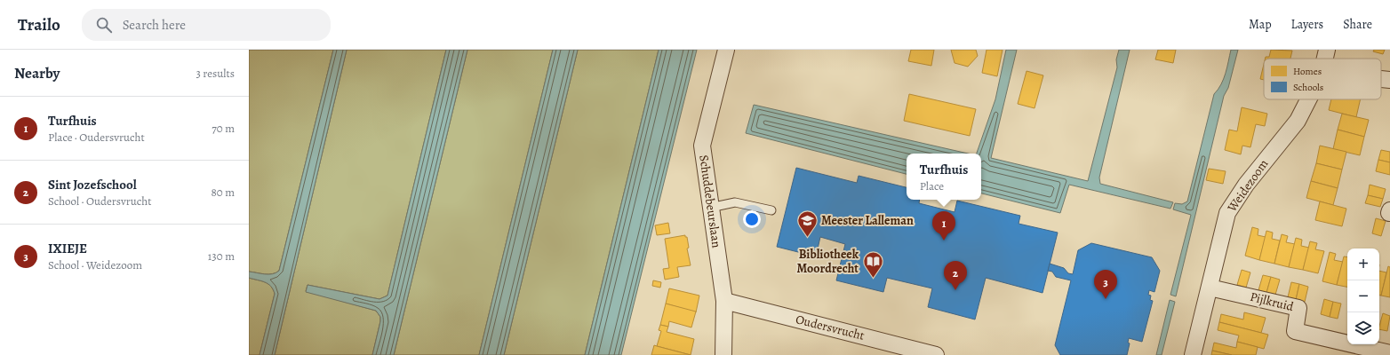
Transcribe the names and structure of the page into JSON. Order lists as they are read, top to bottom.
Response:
{
  "streets": {
    "street": [
      "Weidezoom",
      "Schuddebeurslaan",
      "Pijlkruid",
      "Oudersvrucht"
    ]
  },
  "crossings": [
    ["Weidezoom", "Pijlkruid"],
    ["Schuddebeurslaan", "Oudersvrucht"]
  ],
  "places": {
    "school or university": ["Meester Lalleman"],
    "library": ["Bibliotheek Moordrecht"]
  },
  "legend": ["Homes", "Schools"],
  "page": {
    "header": "Trailo",
    "search": "Search here",
    "nav": ["Map", "Layers", "Share"],
    "heading": ["Nearby", "3 results"],
    "list": [
      {
        "mark": "1",
        "name": "Turfhuis",
        "note": "Place · Oudersvrucht",
        "value": "70 m"
      },
      {
        "mark": "2",
        "name": "Sint Jozefschool",
        "note": "School · Oudersvrucht",
        "value": "80 m"
      },
      {
        "mark": "3",
        "name": "IXIEJE",
        "note": "School · Weidezoom",
        "value": "130 m"
      }
    ],
    "popup": ["Turfhuis", "Place"],
    "pins": ["1", "2", "3"],
    "map_buttons": ["+", "−"]
  }
}
